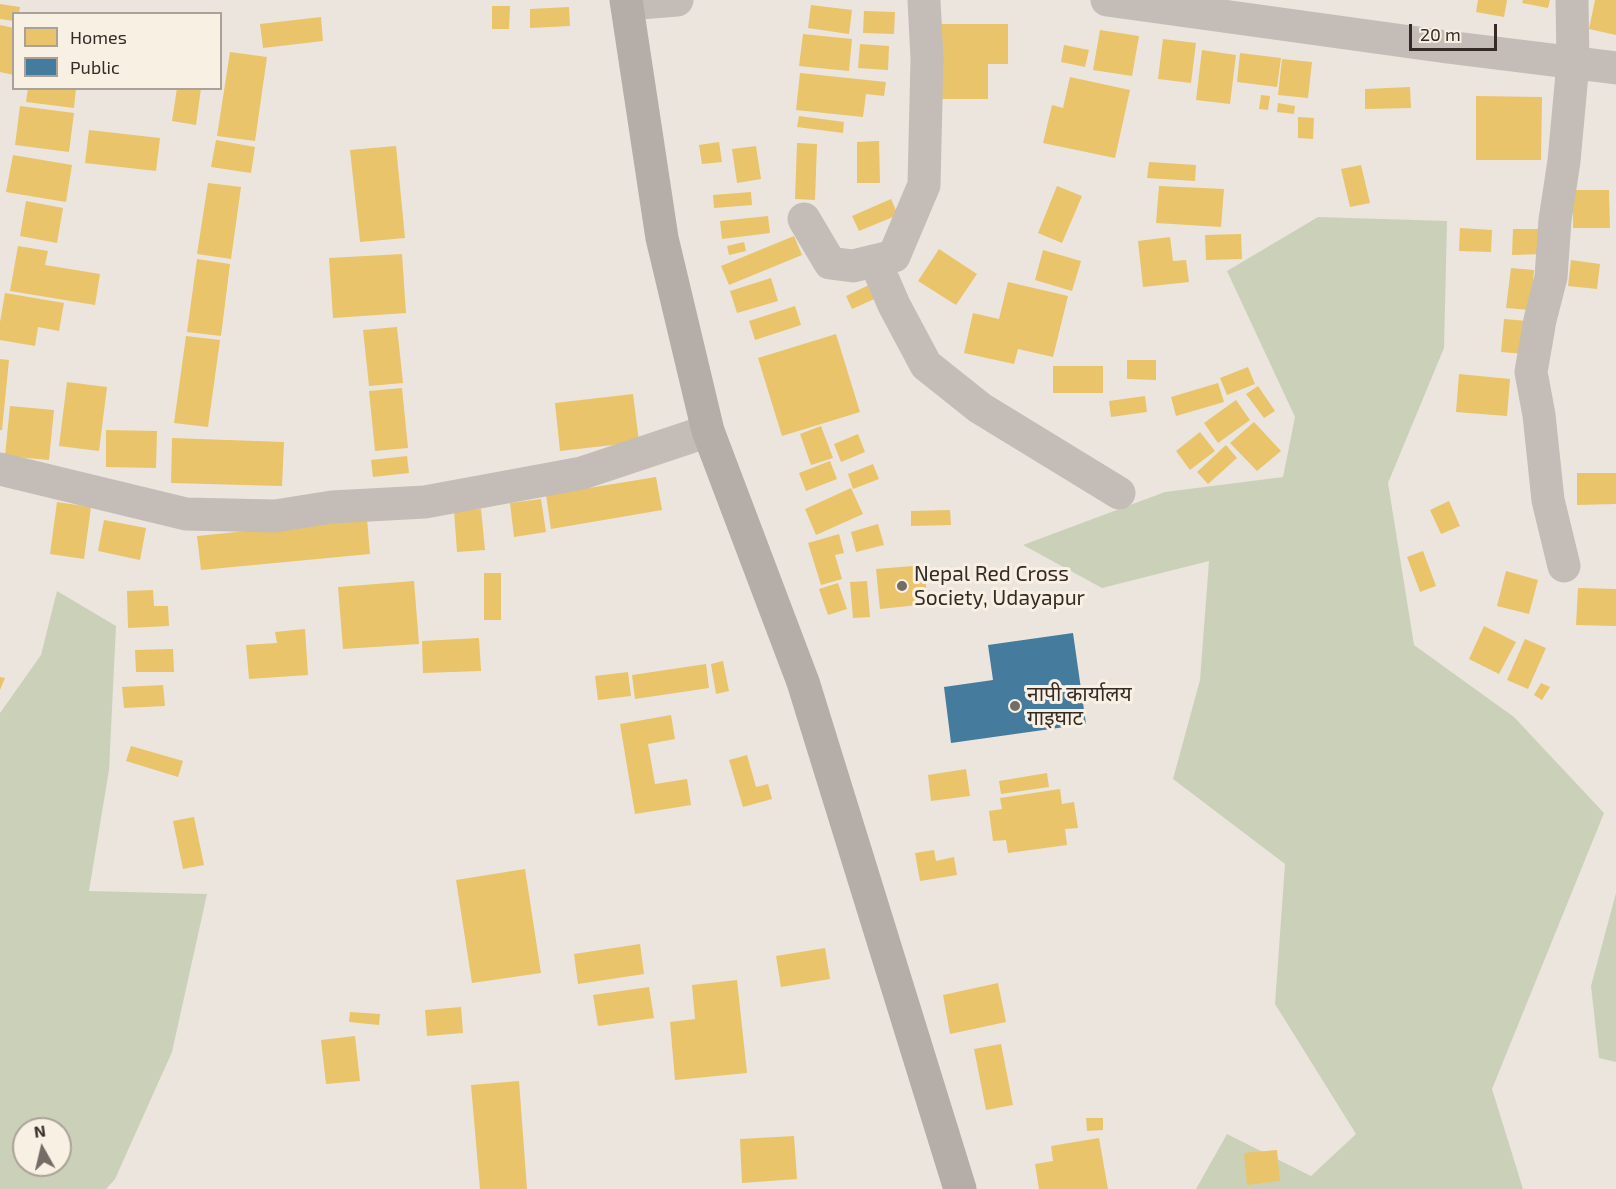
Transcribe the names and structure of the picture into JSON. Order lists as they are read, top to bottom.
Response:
{
  "places": ["Nepal Red Cross Society, Udayapur", "नापी कार्यालय गाइघाट"],
  "legend": ["Homes", "Public"],
  "scale_bar": "20 m",
  "north": "top"
}
